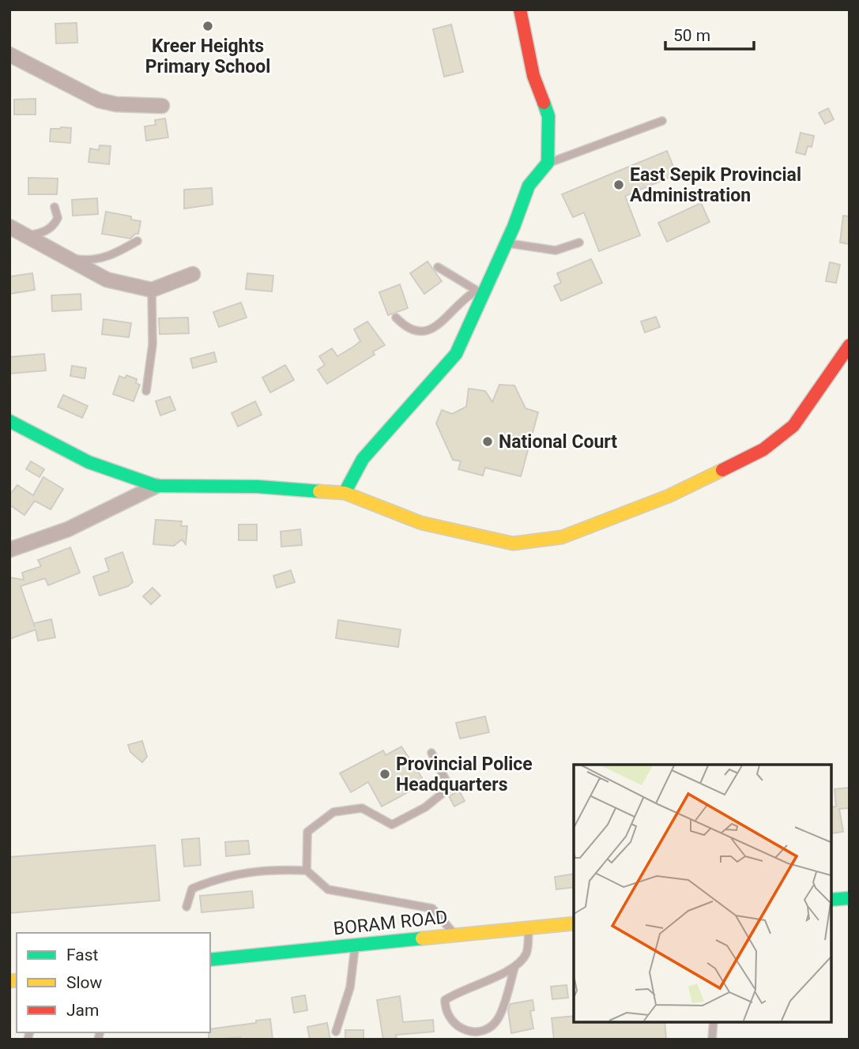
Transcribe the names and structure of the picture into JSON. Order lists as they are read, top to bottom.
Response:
{
  "streets": {
    "street": ["BORAM ROAD"]
  },
  "places": [
    "Kreer Heights Primary School",
    "East Sepik Provincial Administration",
    "National Court",
    "Provincial Police Headquarters"
  ],
  "legend": ["Fast", "Slow", "Jam"],
  "scale_bar": "50 m"
}
